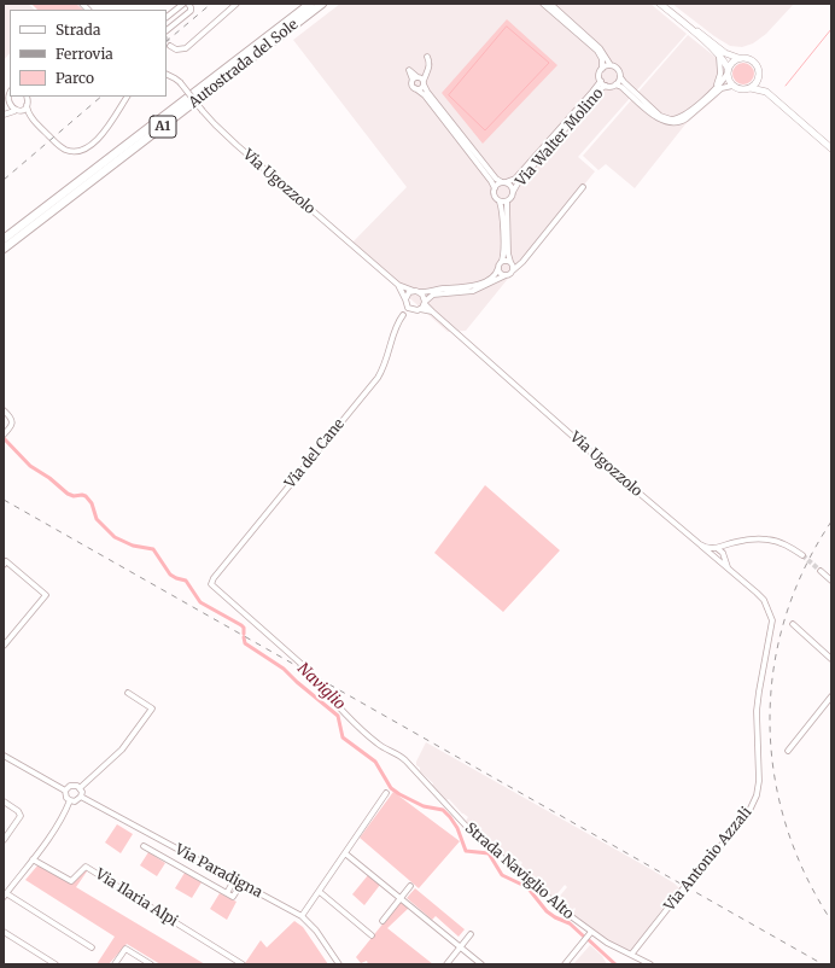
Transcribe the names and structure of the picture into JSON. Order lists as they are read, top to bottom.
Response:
{
  "streets": {
    "highway": ["Autostrada del Sole", "A1"],
    "street": [
      "Via Walter Molino",
      "Via Ugozzolo",
      "Via del Cane",
      "Via Antonio Azzali",
      "Via Paradigna",
      "Strada Naviglio Alto",
      "Via Ilaria Alpi"
    ]
  },
  "crossings": [
    ["Via Walter Molino", "Via Ugozzolo"],
    ["Via Walter Molino", "Via del Cane"],
    ["Via Ugozzolo", "Via del Cane"],
    ["Via Ugozzolo", "Via Antonio Azzali"],
    ["Via del Cane", "Strada Naviglio Alto"],
    ["Via Antonio Azzali", "Strada Naviglio Alto"]
  ],
  "water": ["Naviglio"],
  "legend": ["Strada", "Ferrovia", "Parco"]
}
